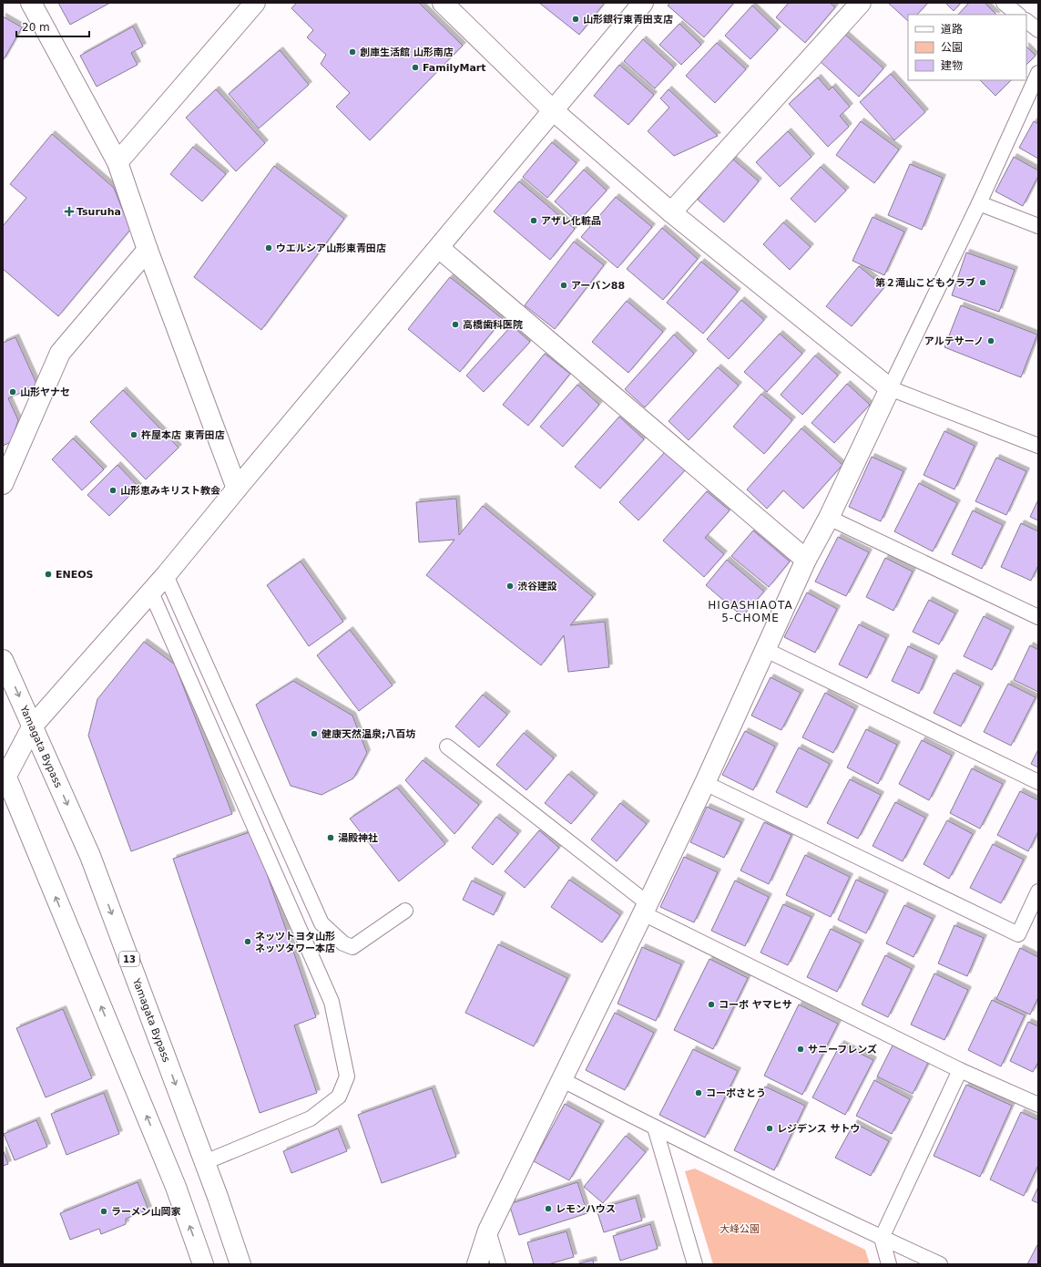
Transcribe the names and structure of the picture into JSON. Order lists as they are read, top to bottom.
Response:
{
  "streets": {
    "main road": ["Yamagata Bypass", "13"]
  },
  "districts": ["HIGASHIAOTA 5-CHOME"],
  "parks": ["大峰公園"],
  "places": {
    "other": [
      "山形銀行東青田支店",
      "創庫生活館 山形南店",
      "FamilyMart",
      "アザレ化粧品",
      "ウエルシア山形東青田店",
      "第２滝山こどもクラブ",
      "アーバン88",
      "高橋歯科医院",
      "アルテサーノ",
      "山形ヤナセ",
      "杵屋本店 東青田店",
      "山形恵みキリスト教会",
      "ENEOS",
      "渋谷建設",
      "健康天然温泉;八百坊",
      "湯殿神社",
      "ネッツトヨタ山形 ネッツタワー本店",
      "コーポ ヤマヒサ",
      "サニーフレンズ",
      "コーポさとう",
      "レジデンス サトウ",
      "レモンハウス",
      "ラーメン山岡家"
    ],
    "health": ["Tsuruha"]
  },
  "legend": ["道路", "公園", "建物"],
  "scale_bar": "20 m"
}
